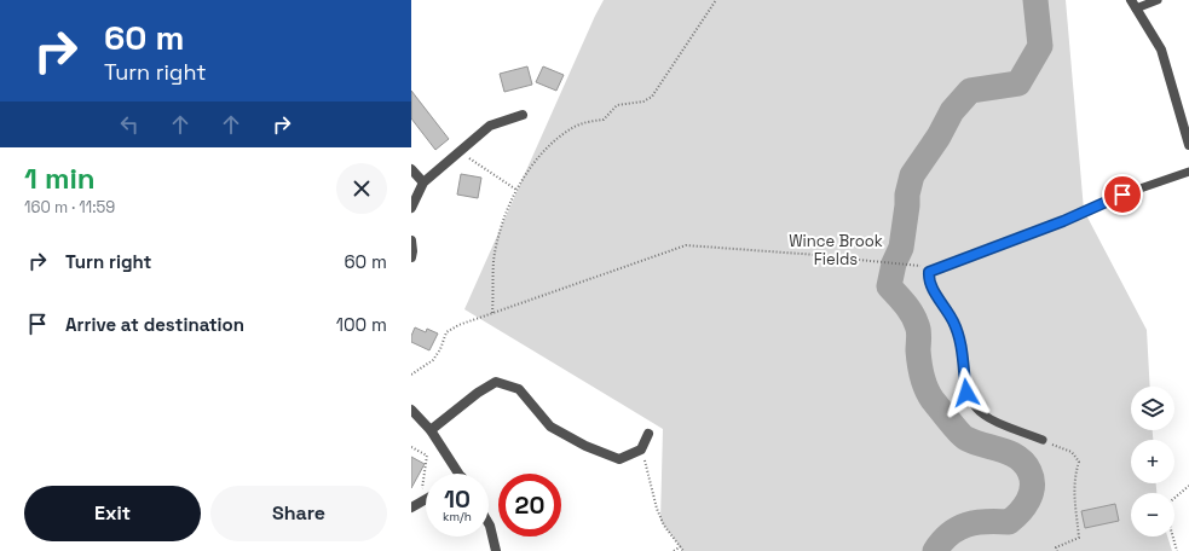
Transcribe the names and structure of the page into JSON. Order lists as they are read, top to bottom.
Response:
{
  "parks": ["Wince Brook Fields"],
  "page": {
    "turn": ["60 m", "Turn right"],
    "heading": ["1 min", "160 m · 11:59"],
    "list": [
      {
        "name": "Turn right",
        "value": "60 m"
      },
      {
        "name": "Arrive at destination",
        "value": "100 m"
      }
    ],
    "map_buttons": ["+", "−"],
    "speed": "10 km/h",
    "limit": "20",
    "buttons": ["Exit", "Share"]
  }
}
